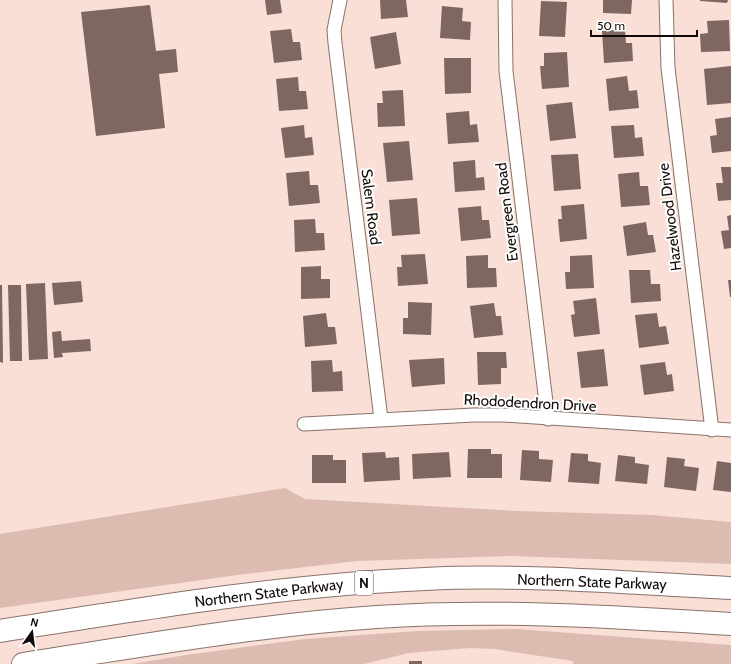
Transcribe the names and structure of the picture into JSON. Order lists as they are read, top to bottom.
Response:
{
  "streets": {
    "highway": ["Northern State Parkway", "N"],
    "street": [
      "Salem Road",
      "Evergreen Road",
      "Hazelwood Drive",
      "Rhododendron Drive"
    ]
  },
  "crossings": [
    ["Salem Road", "Rhododendron Drive"],
    ["Evergreen Road", "Rhododendron Drive"],
    ["Hazelwood Drive", "Rhododendron Drive"]
  ],
  "scale_bar": "50 m",
  "north": "top"
}
